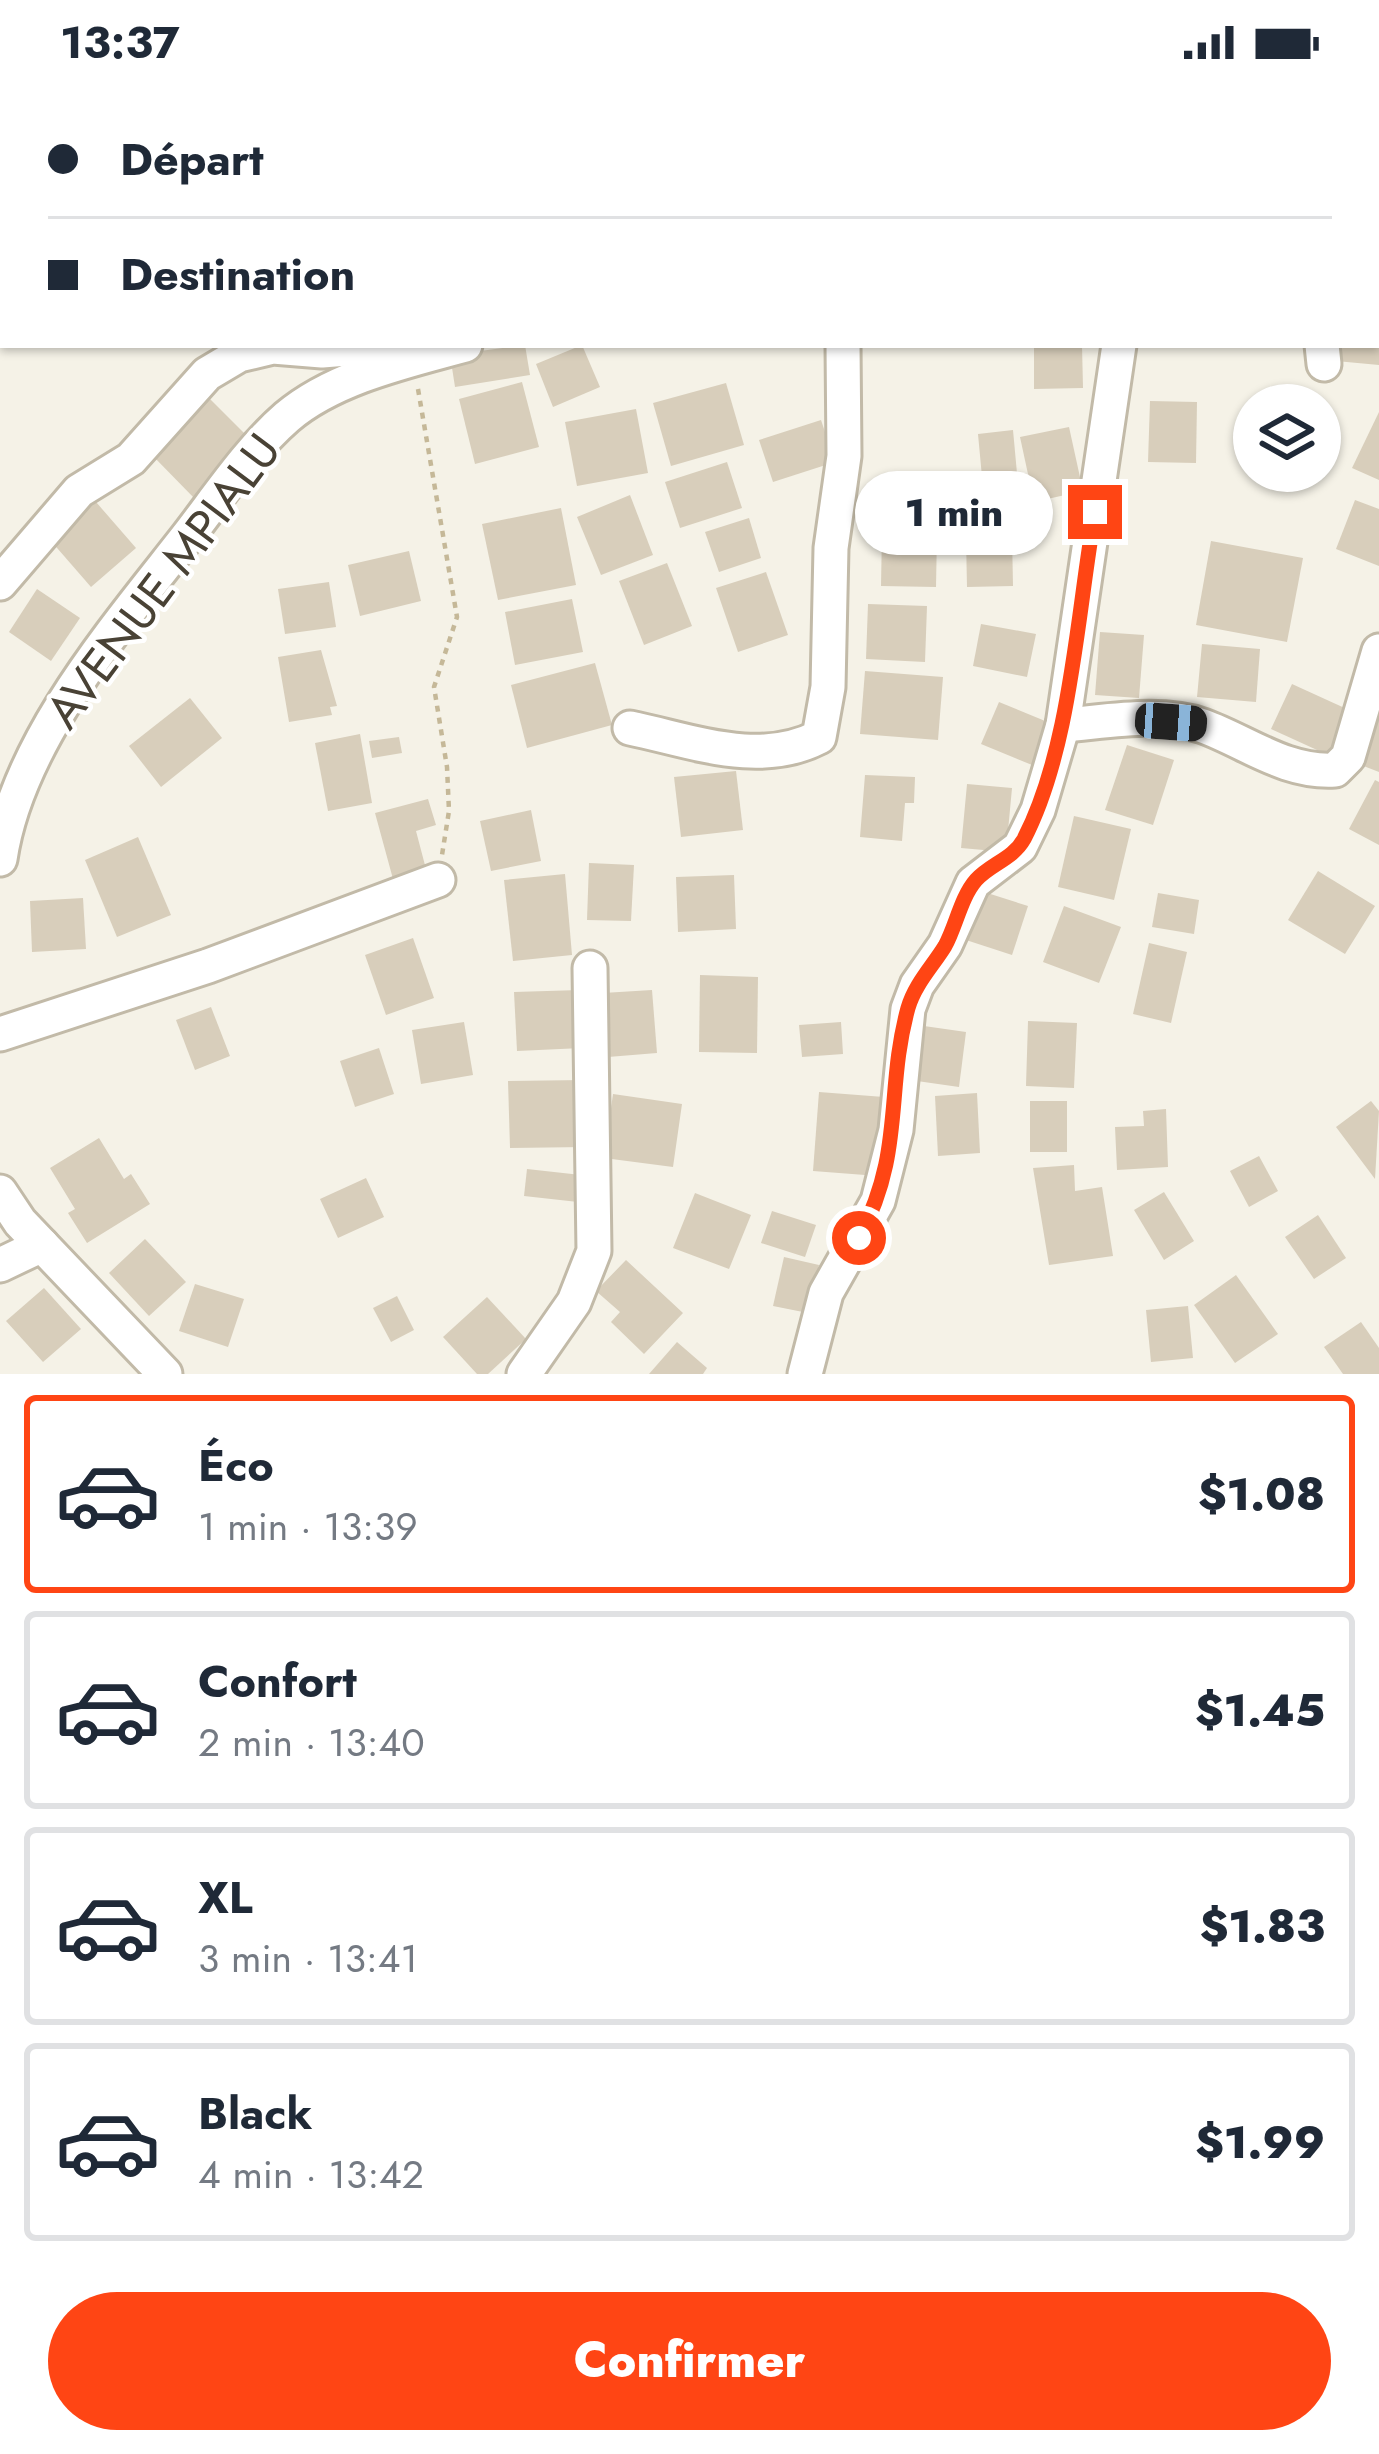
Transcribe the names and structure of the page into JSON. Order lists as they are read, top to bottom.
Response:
{
  "streets": {
    "street": ["AVENUE MPIALU"]
  },
  "page": {
    "status": "13:37",
    "banner": ["Départ", "Destination"],
    "bubble": "1 min",
    "list": [
      {
        "name": "Éco",
        "note": "1 min · 13:39",
        "value": "$1.08"
      },
      {
        "name": "Confort",
        "note": "2 min · 13:40",
        "value": "$1.45"
      },
      {
        "name": "XL",
        "note": "3 min · 13:41",
        "value": "$1.83"
      },
      {
        "name": "Black",
        "note": "4 min · 13:42",
        "value": "$1.99"
      }
    ],
    "buttons": "Confirmer"
  }
}
